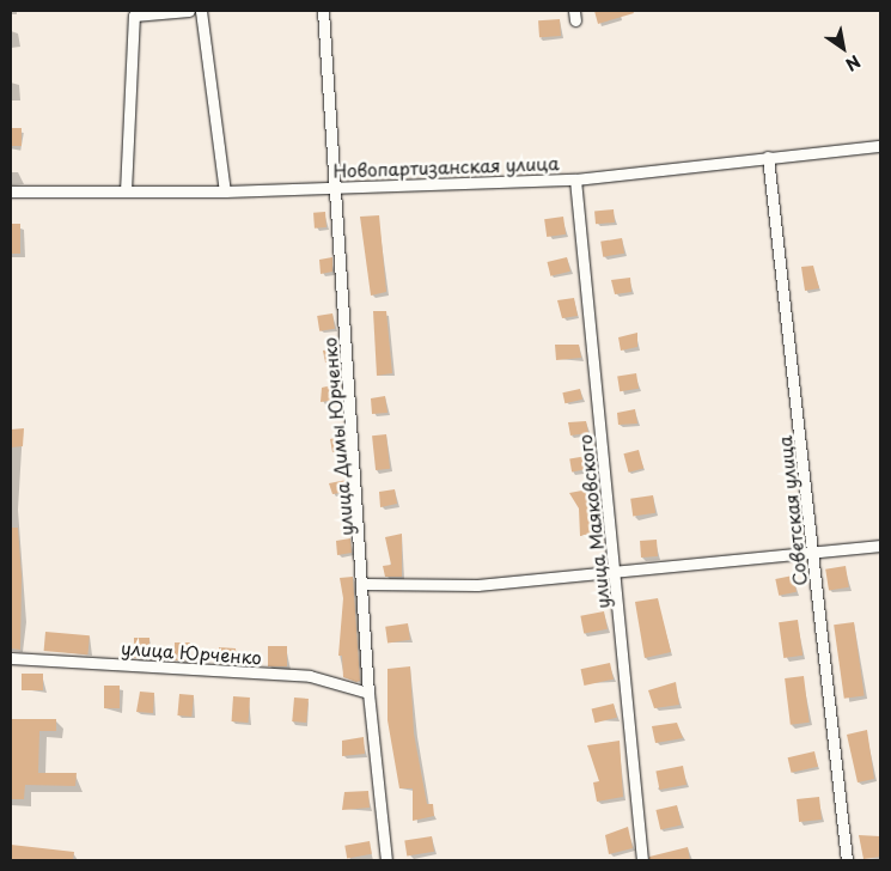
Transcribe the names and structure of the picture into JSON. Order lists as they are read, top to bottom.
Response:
{
  "streets": {
    "street": [
      "Новопартизанская улица",
      "улица Димы Юрченко",
      "Советская улица",
      "улица Маяковского",
      "улица Юрченко"
    ]
  },
  "crossings": [
    ["Новопартизанская улица", "улица Димы Юрченко"],
    ["Новопартизанская улица", "Советская улица"],
    ["Новопартизанская улица", "улица Маяковского"],
    ["улица Димы Юрченко", "улица Юрченко"]
  ],
  "north": "bottom right"
}
